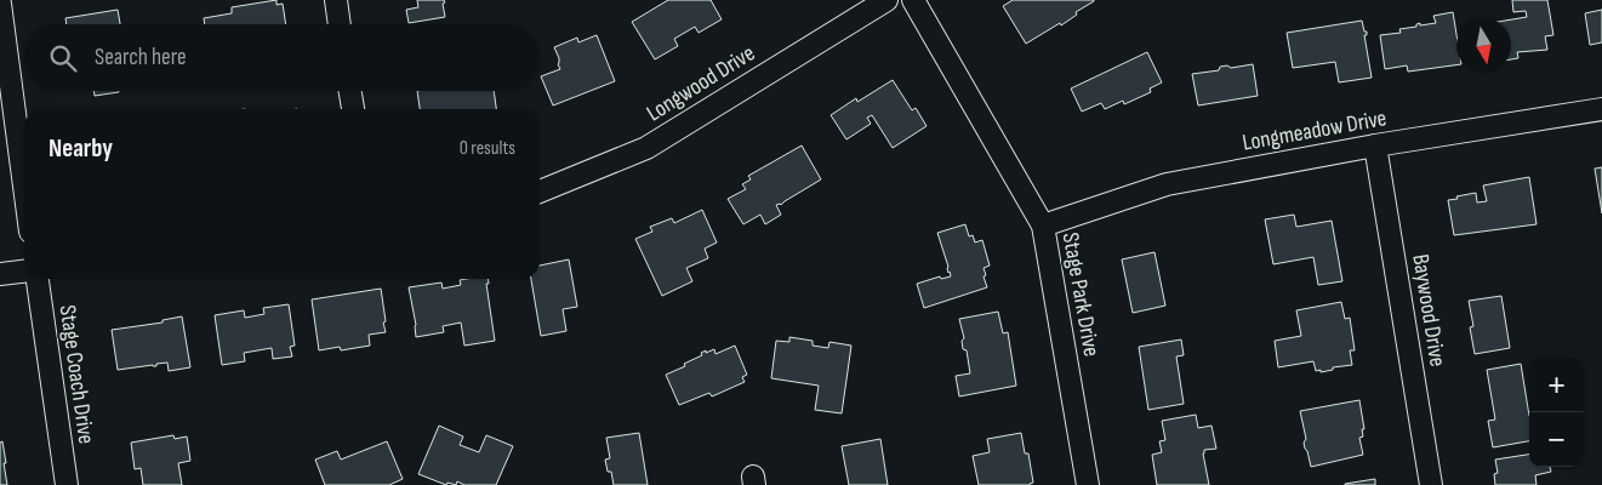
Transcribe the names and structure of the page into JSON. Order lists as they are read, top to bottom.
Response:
{
  "streets": {
    "street": [
      "Longwood Drive",
      "Longmeadow Drive",
      "Stage Park Drive",
      "Baywood Drive",
      "Stage Coach Drive"
    ]
  },
  "crossings": [
    ["Longmeadow Drive", "Stage Park Drive"],
    ["Longmeadow Drive", "Baywood Drive"]
  ],
  "north": "bottom",
  "page": {
    "search": "Search here",
    "heading": ["Nearby", "0 results"],
    "map_buttons": ["+", "−"]
  }
}
